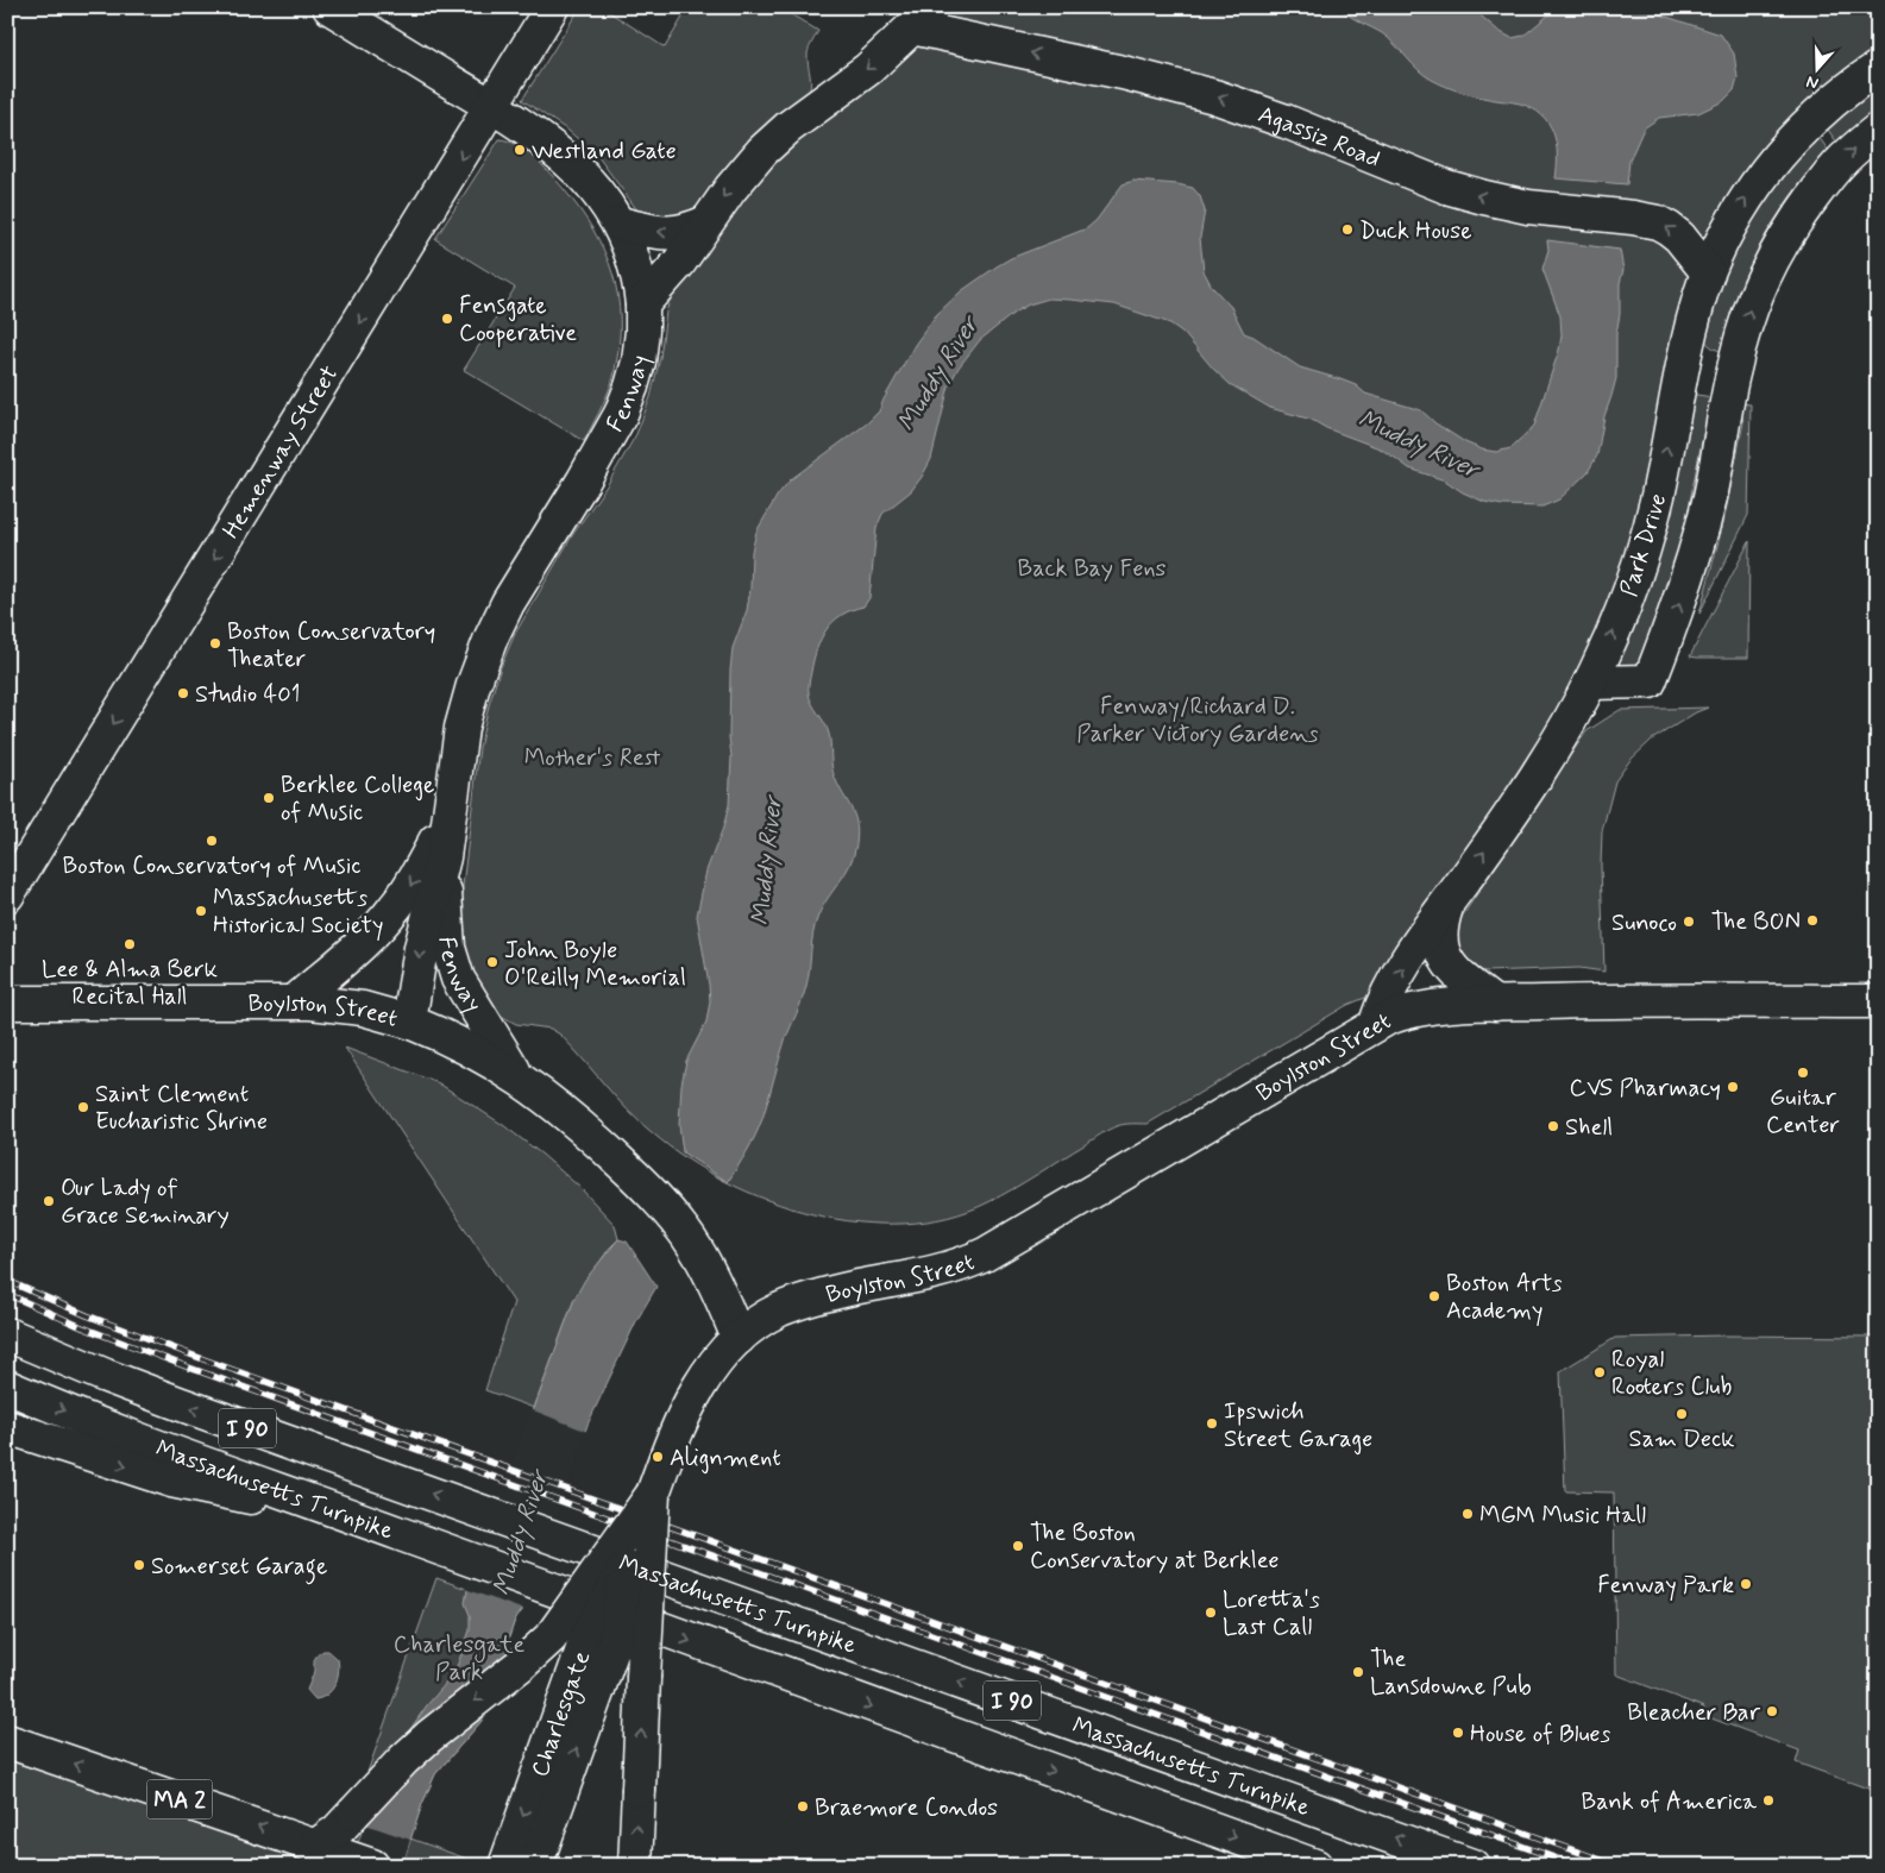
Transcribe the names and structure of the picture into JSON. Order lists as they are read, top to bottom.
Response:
{
  "streets": {
    "main road": [
      "Agassiz Road",
      "Fenway",
      "Hemenway Street",
      "Park Drive",
      "Boylston Street",
      "I 90",
      "Massachusetts Turnpike",
      "Charlesgate",
      "MA 2"
    ]
  },
  "crossings": [
    ["Agassiz Road", "Park Drive"],
    ["Fenway", "Hemenway Street"],
    ["Fenway", "Boylston Street"],
    ["Park Drive", "Boylston Street"],
    ["Boylston Street", "Charlesgate"]
  ],
  "one_way": ["Agassiz Road", "Hemenway Street"],
  "water": ["Muddy River"],
  "parks": [
    "Back Bay Fens",
    "Fenway/Richard D. Parker Victory Gardens",
    "Mother's Rest",
    "Charlesgate Park"
  ],
  "places": [
    "Westland Gate",
    "Duck House",
    "Fensgate Cooperative",
    "Boston Conservatory Theater",
    "Studio 401",
    "Berklee College of Music",
    "Boston Conservatory of Music",
    "Massachusetts Historical Society",
    "The BON",
    "Sunoco",
    "Lee & Alma Berk Recital Hall",
    "John Boyle O'Reilly Memorial",
    "Guitar Center",
    "CVS Pharmacy",
    "Saint Clement Eucharistic Shrine",
    "Shell",
    "Our Lady of Grace Seminary",
    "Boston Arts Academy",
    "Royal Rooters Club",
    "Sam Deck",
    "Ipswich Street Garage",
    "Alignment",
    "MGM Music Hall",
    "The Boston Conservatory at Berklee",
    "Somerset Garage",
    "Fenway Park",
    "Loretta's Last Call",
    "The Lansdowne Pub",
    "Bleacher Bar",
    "House of Blues",
    "Bank of America",
    "Braemore Condos"
  ],
  "north": "bottom"
}
